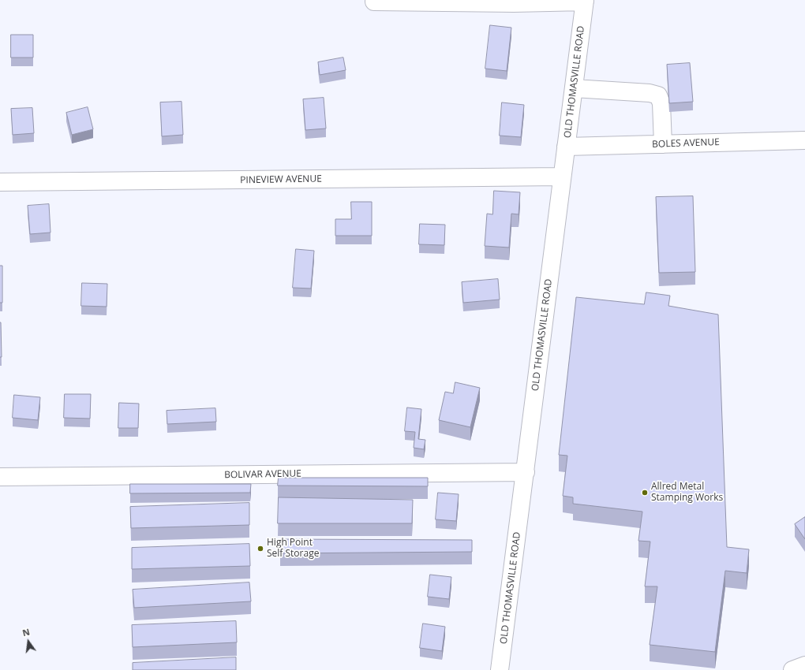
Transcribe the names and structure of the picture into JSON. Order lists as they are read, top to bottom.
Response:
{
  "streets": {
    "street": [
      "OLD THOMASVILLE ROAD",
      "BOLES AVENUE",
      "PINEVIEW AVENUE",
      "BOLIVAR AVENUE"
    ]
  },
  "crossings": [
    ["OLD THOMASVILLE ROAD", "BOLES AVENUE"],
    ["OLD THOMASVILLE ROAD", "PINEVIEW AVENUE"],
    ["OLD THOMASVILLE ROAD", "BOLIVAR AVENUE"]
  ],
  "places": ["Allred Metal Stamping Works", "High Point Self Storage"],
  "north": "top"
}
